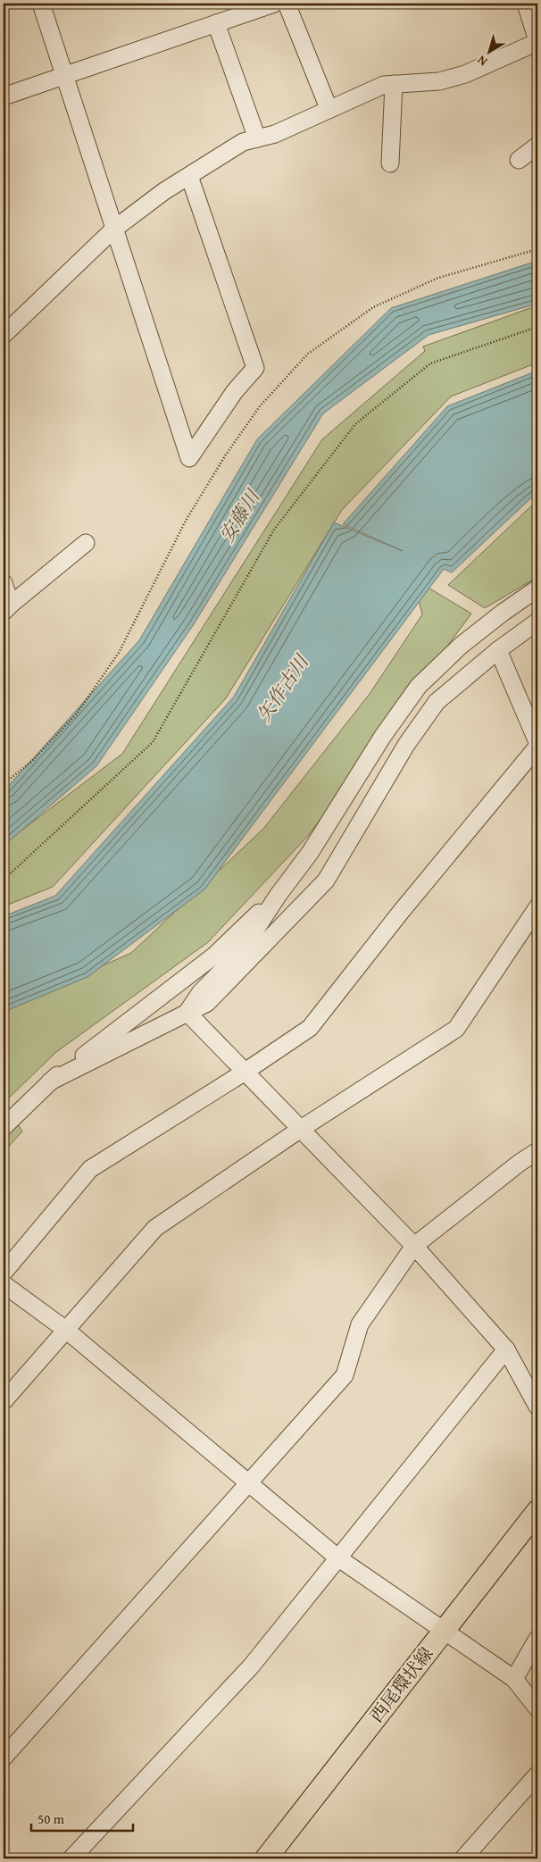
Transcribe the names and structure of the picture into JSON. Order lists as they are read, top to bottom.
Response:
{
  "streets": {
    "main road": ["西尾環状線"]
  },
  "water": ["安藤川", "矢作古川"],
  "scale_bar": "50 m",
  "north": "bottom left"
}
